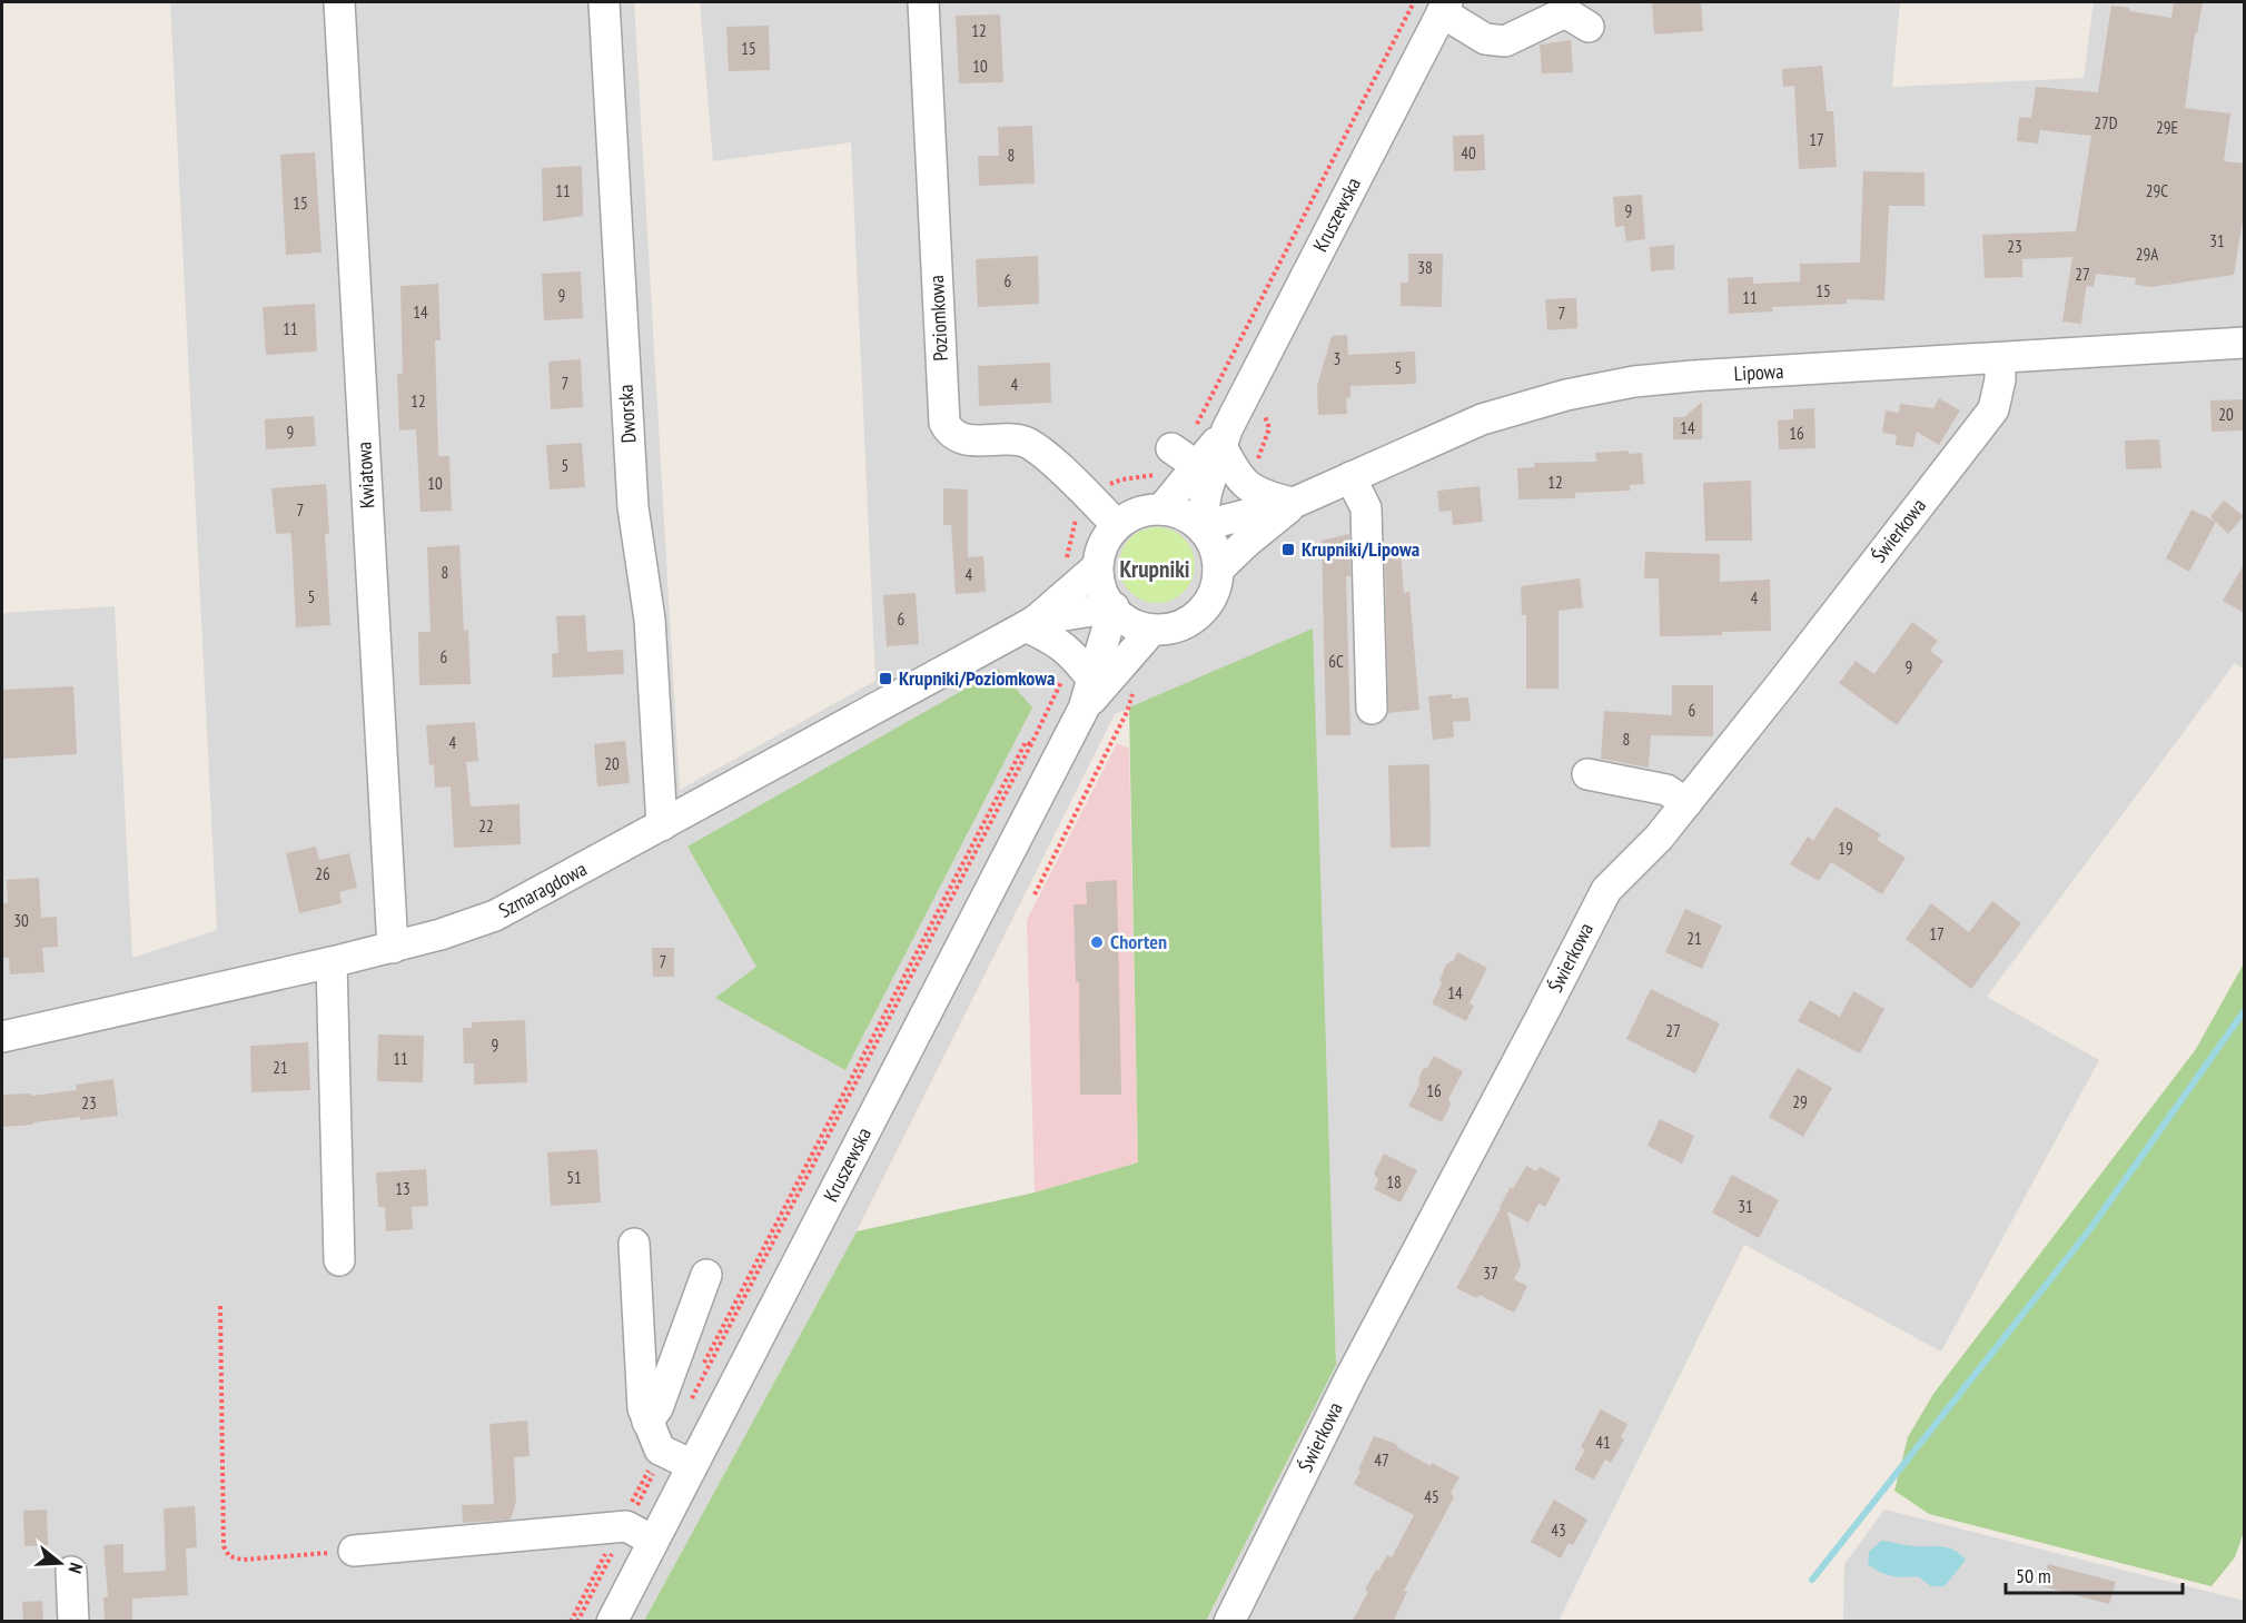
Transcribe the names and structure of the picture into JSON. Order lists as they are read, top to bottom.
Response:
{
  "streets": {
    "street": [
      "Kruszewska",
      "Poziomkowa",
      "Lipowa",
      "Dworska",
      "Kwiatowa",
      "Świerkowa",
      "Szmaragdowa"
    ]
  },
  "crossings": [
    ["Kruszewska", "Poziomkowa"],
    ["Kruszewska", "Lipowa"],
    ["Kruszewska", "Szmaragdowa"],
    ["Poziomkowa", "Lipowa"],
    ["Poziomkowa", "Szmaragdowa"],
    ["Lipowa", "Świerkowa"],
    ["Lipowa", "Szmaragdowa"],
    ["Dworska", "Szmaragdowa"],
    ["Kwiatowa", "Szmaragdowa"]
  ],
  "districts": ["Krupniki"],
  "places": {
    "transit": ["Krupniki/Lipowa", "Krupniki/Poziomkowa"],
    "other": ["Chorten"]
  },
  "house_numbers": [
    "12",
    "15",
    "10",
    "27D",
    "29E",
    "17",
    "40",
    "8",
    "11",
    "29C",
    "15",
    "9",
    "31",
    "23",
    "29A",
    "38",
    "27",
    "6",
    "15",
    "9",
    "11",
    "14",
    "7",
    "11",
    "3",
    "5",
    "7",
    "4",
    "12",
    "20",
    "14",
    "9",
    "16",
    "5",
    "12",
    "10",
    "7",
    "8",
    "4",
    "5",
    "4",
    "6",
    "6",
    "6C",
    "9",
    "6",
    "8",
    "4",
    "20",
    "22",
    "19",
    "26",
    "30",
    "17",
    "21",
    "7",
    "14",
    "27",
    "9",
    "11",
    "21",
    "16",
    "29",
    "23",
    "51",
    "18",
    "13",
    "31",
    "37",
    "41",
    "47",
    "45",
    "43"
  ],
  "scale_bar": "50 m",
  "north": "right"
}
